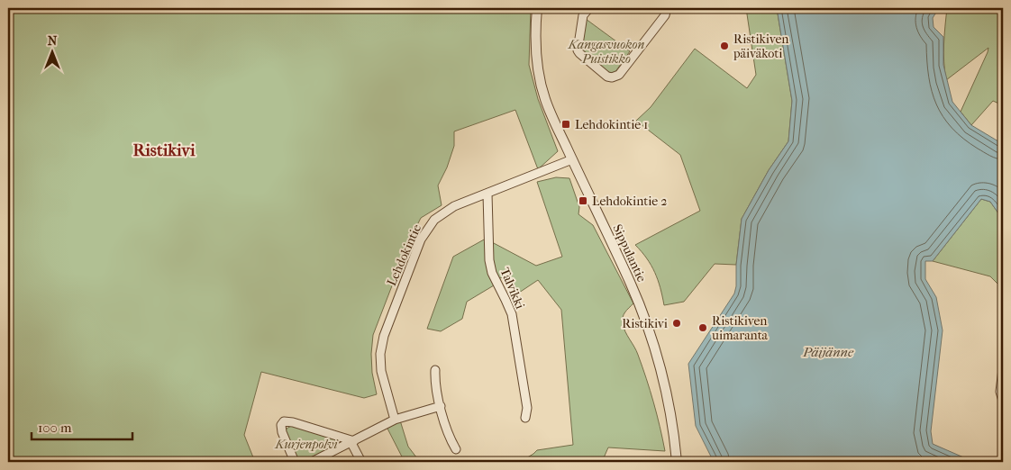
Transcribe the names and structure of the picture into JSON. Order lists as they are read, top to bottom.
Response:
{
  "streets": {
    "street": ["Sippulantie", "Lehdokintie", "Talvikki"]
  },
  "crossings": [
    ["Sippulantie", "Lehdokintie"],
    ["Lehdokintie", "Talvikki"]
  ],
  "districts": ["Ristikivi"],
  "water": ["Päijänne"],
  "parks": ["Kangasvuokon Puistikko", "Kurjenpolvi"],
  "places": {
    "other": ["Ristikiven päiväkoti", "Ristikivi", "Ristikiven uimaranta"],
    "transit": ["Lehdokintie 1", "Lehdokintie 2"]
  },
  "scale_bar": "100 m",
  "north": "top"
}
